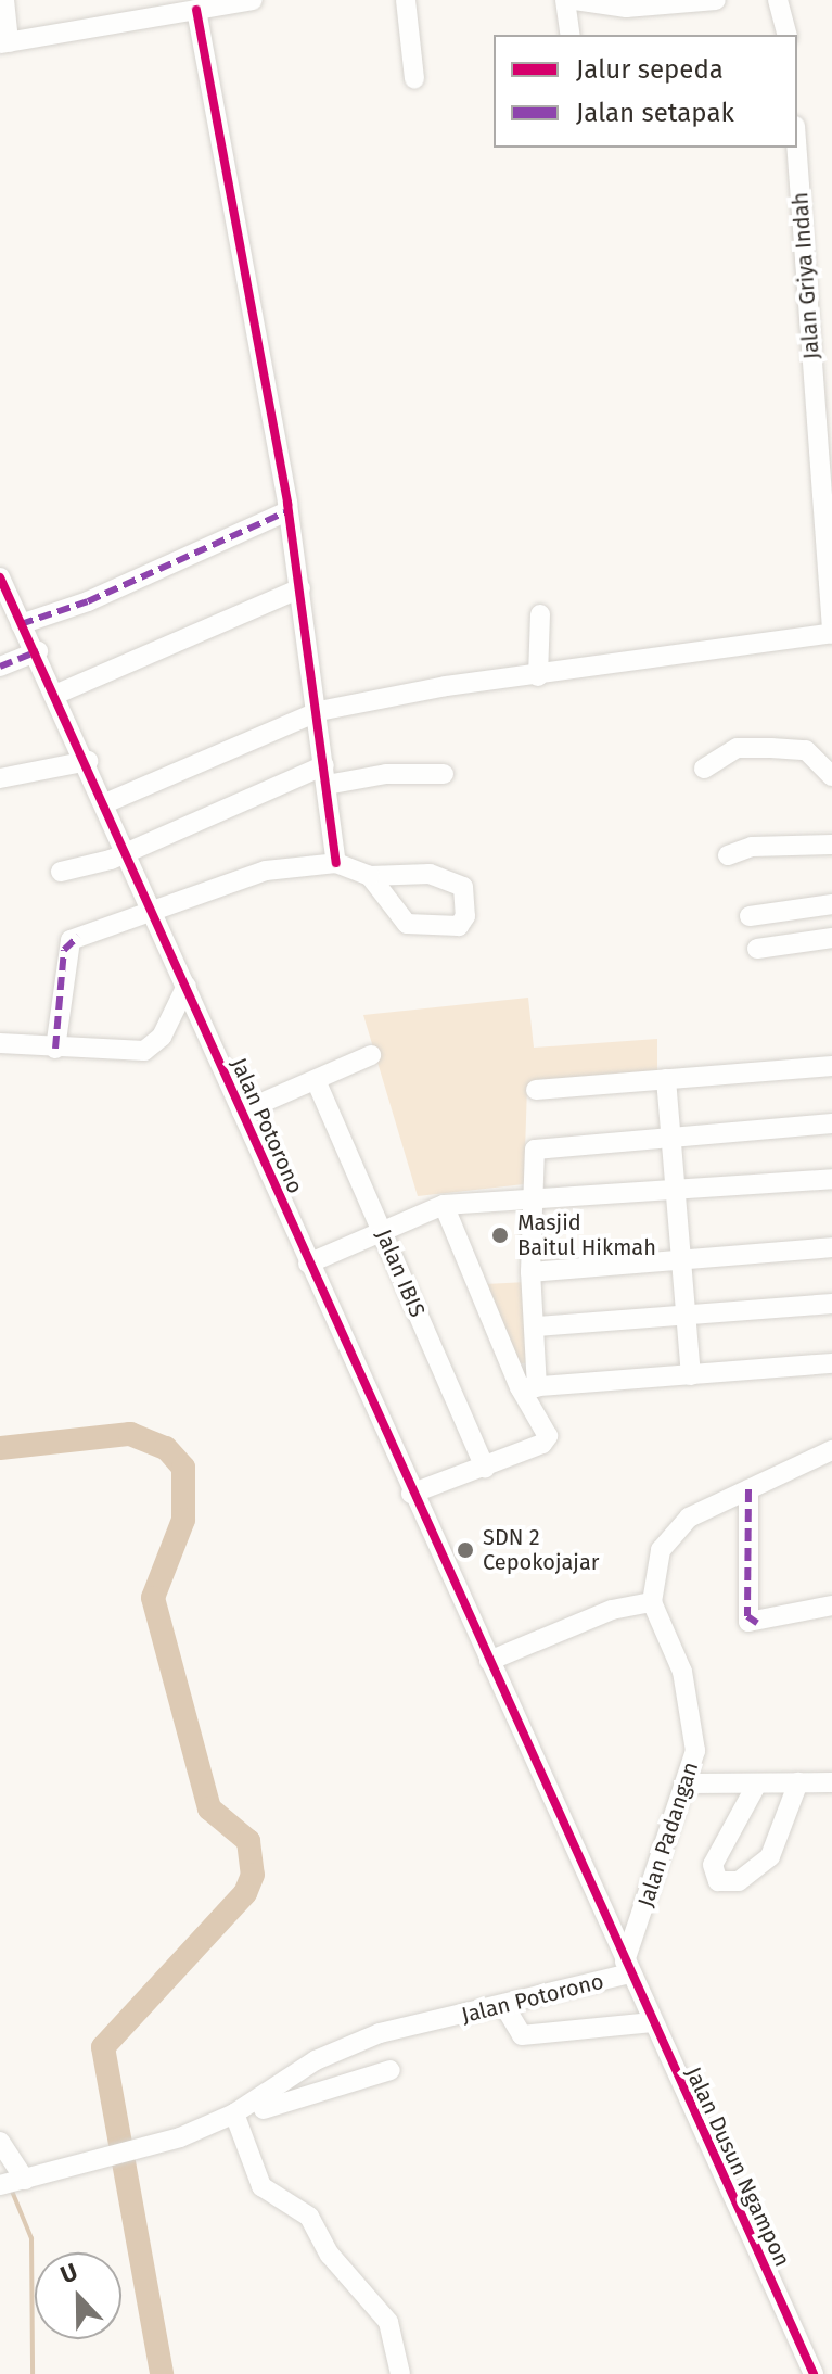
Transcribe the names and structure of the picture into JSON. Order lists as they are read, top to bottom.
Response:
{
  "streets": {
    "street": [
      "Jalan Griya Indah",
      "Jalan Potorono",
      "Jalan IBIS",
      "Jalan Padangan",
      "Jalan Dusun Ngampon"
    ]
  },
  "crossings": [
    ["Jalan Potorono", "Jalan Padangan"],
    ["Jalan Potorono", "Jalan Dusun Ngampon"],
    ["Jalan Padangan", "Jalan Dusun Ngampon"]
  ],
  "places": ["Masjid Baitul Hikmah", "SDN 2 Cepokojajar"],
  "legend": ["Jalur sepeda", "Jalan setapak"],
  "north": "top"
}
